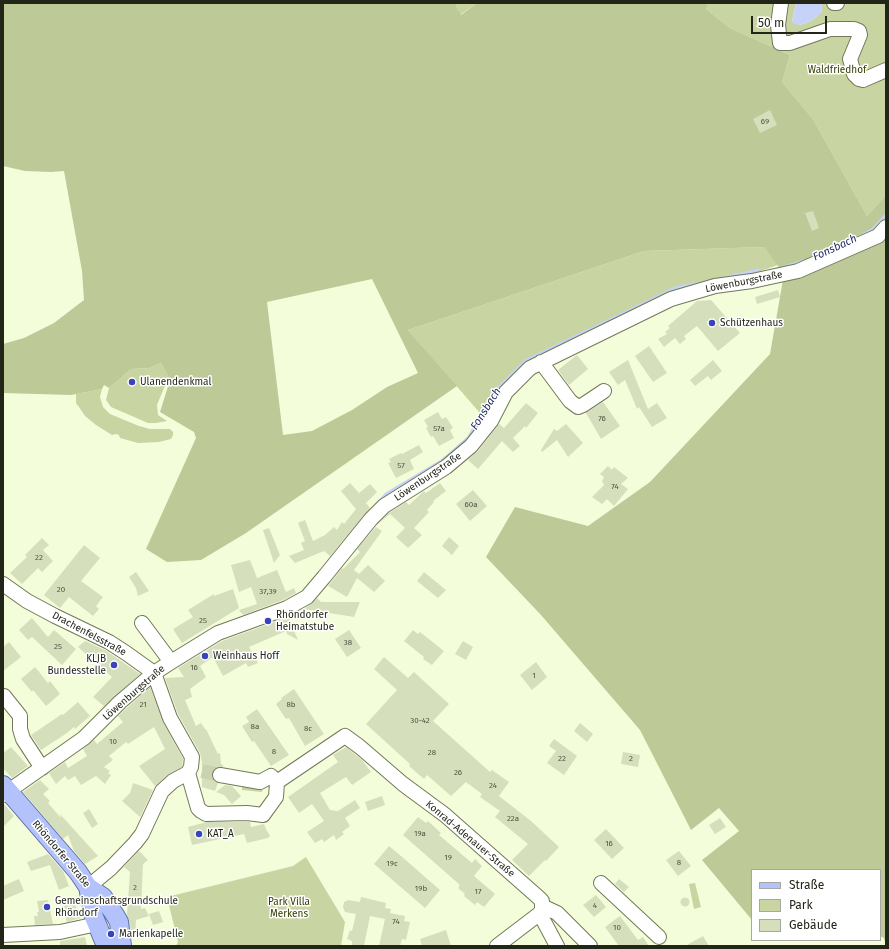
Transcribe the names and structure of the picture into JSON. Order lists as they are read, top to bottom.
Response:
{
  "streets": {
    "main road": ["Rhöndorfer Straße"],
    "street": ["Löwenburgstraße", "Drachenfelsstraße", "Konrad-Adenauer-Straße"]
  },
  "crossings": [
    ["Löwenburgstraße", "Drachenfelsstraße"],
    ["Löwenburgstraße", "Rhöndorfer Straße"]
  ],
  "water": ["Fonsbach"],
  "parks": ["Waldfriedhof", "Park Villa Merkens"],
  "places": [
    "Schützenhaus",
    "Ulanendenkmal",
    "Rhöndorfer Heimatstube",
    "Weinhaus Hoff",
    "KLJB Bundesstelle",
    "KAT_A",
    "Gemeinschaftsgrundschule Rhöndorf",
    "Marienkapelle"
  ],
  "house_numbers": [
    "69",
    "76",
    "57a",
    "57",
    "74",
    "60a",
    "22",
    "20",
    "37,39",
    "25",
    "38",
    "25",
    "16",
    "1",
    "21",
    "8b",
    "30-42",
    "8a",
    "8c",
    "10",
    "8",
    "28",
    "22",
    "2",
    "26",
    "24",
    "22a",
    "19a",
    "16",
    "19",
    "8",
    "19c",
    "2",
    "19b",
    "17",
    "4",
    "74",
    "10"
  ],
  "legend": ["Straße", "Park", "Gebäude"],
  "scale_bar": "50 m"
}
